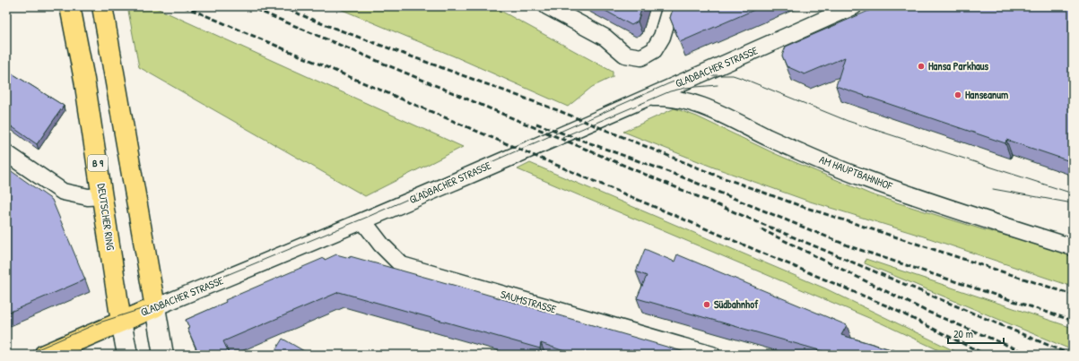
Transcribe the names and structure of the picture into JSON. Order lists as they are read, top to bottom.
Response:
{
  "streets": {
    "main road": ["GLADBACHER STRASSE", "B 9", "DEUTSCHER RING"],
    "street": ["AM HAUPTBAHNHOF", "SAUMSTRASSE"]
  },
  "crossings": [
    ["GLADBACHER STRASSE", "AM HAUPTBAHNHOF"],
    ["GLADBACHER STRASSE", "DEUTSCHER RING"],
    ["GLADBACHER STRASSE", "SAUMSTRASSE"]
  ],
  "places": ["Hansa Parkhaus", "Hanseanum", "Südbahnhof"],
  "scale_bar": "20 m"
}
